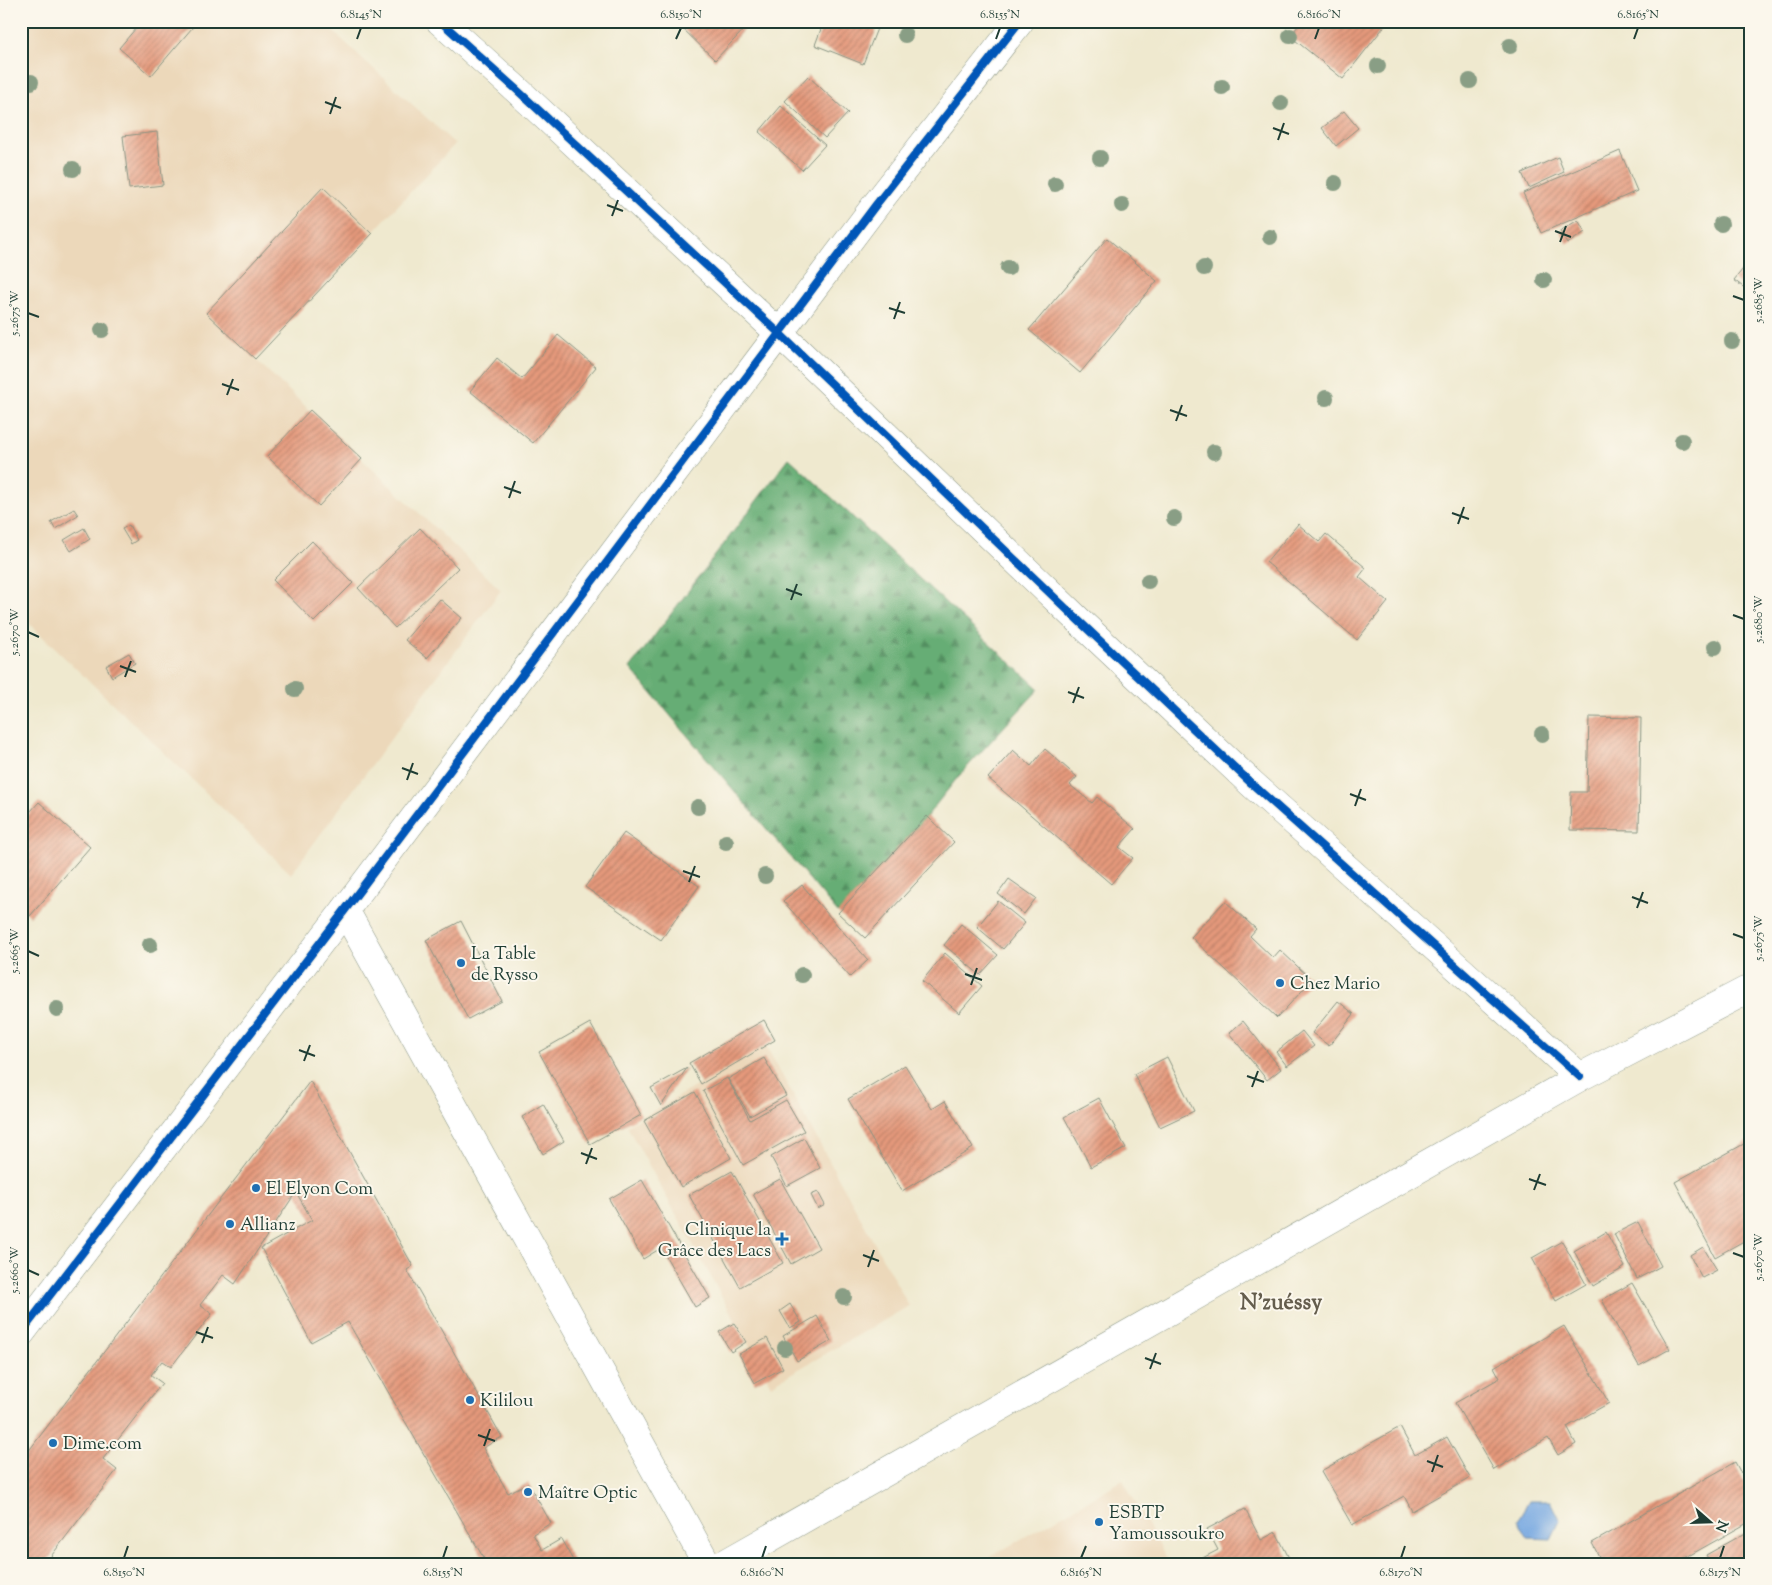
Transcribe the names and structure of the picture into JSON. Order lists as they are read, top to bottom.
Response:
{
  "districts": ["N'zuéssy"],
  "places": {
    "other": [
      "La Table de Rysso",
      "Chez Mario",
      "El Elyon Com",
      "Allianz",
      "Kililou",
      "Dime.com",
      "Maître Optic",
      "ESBTP Yamoussoukro"
    ],
    "health": ["Clinique la Grâce des Lacs"]
  },
  "north": "right",
  "coordinates": [
    "6.8145°N",
    "6.8150°N",
    "6.8155°N",
    "6.8160°N",
    "6.8165°N",
    "5.2685°W",
    "5.2675°W",
    "5.2680°W",
    "5.2670°W",
    "5.2665°W",
    "5.2660°W",
    "6.8170°N",
    "6.8175°N"
  ]
}
